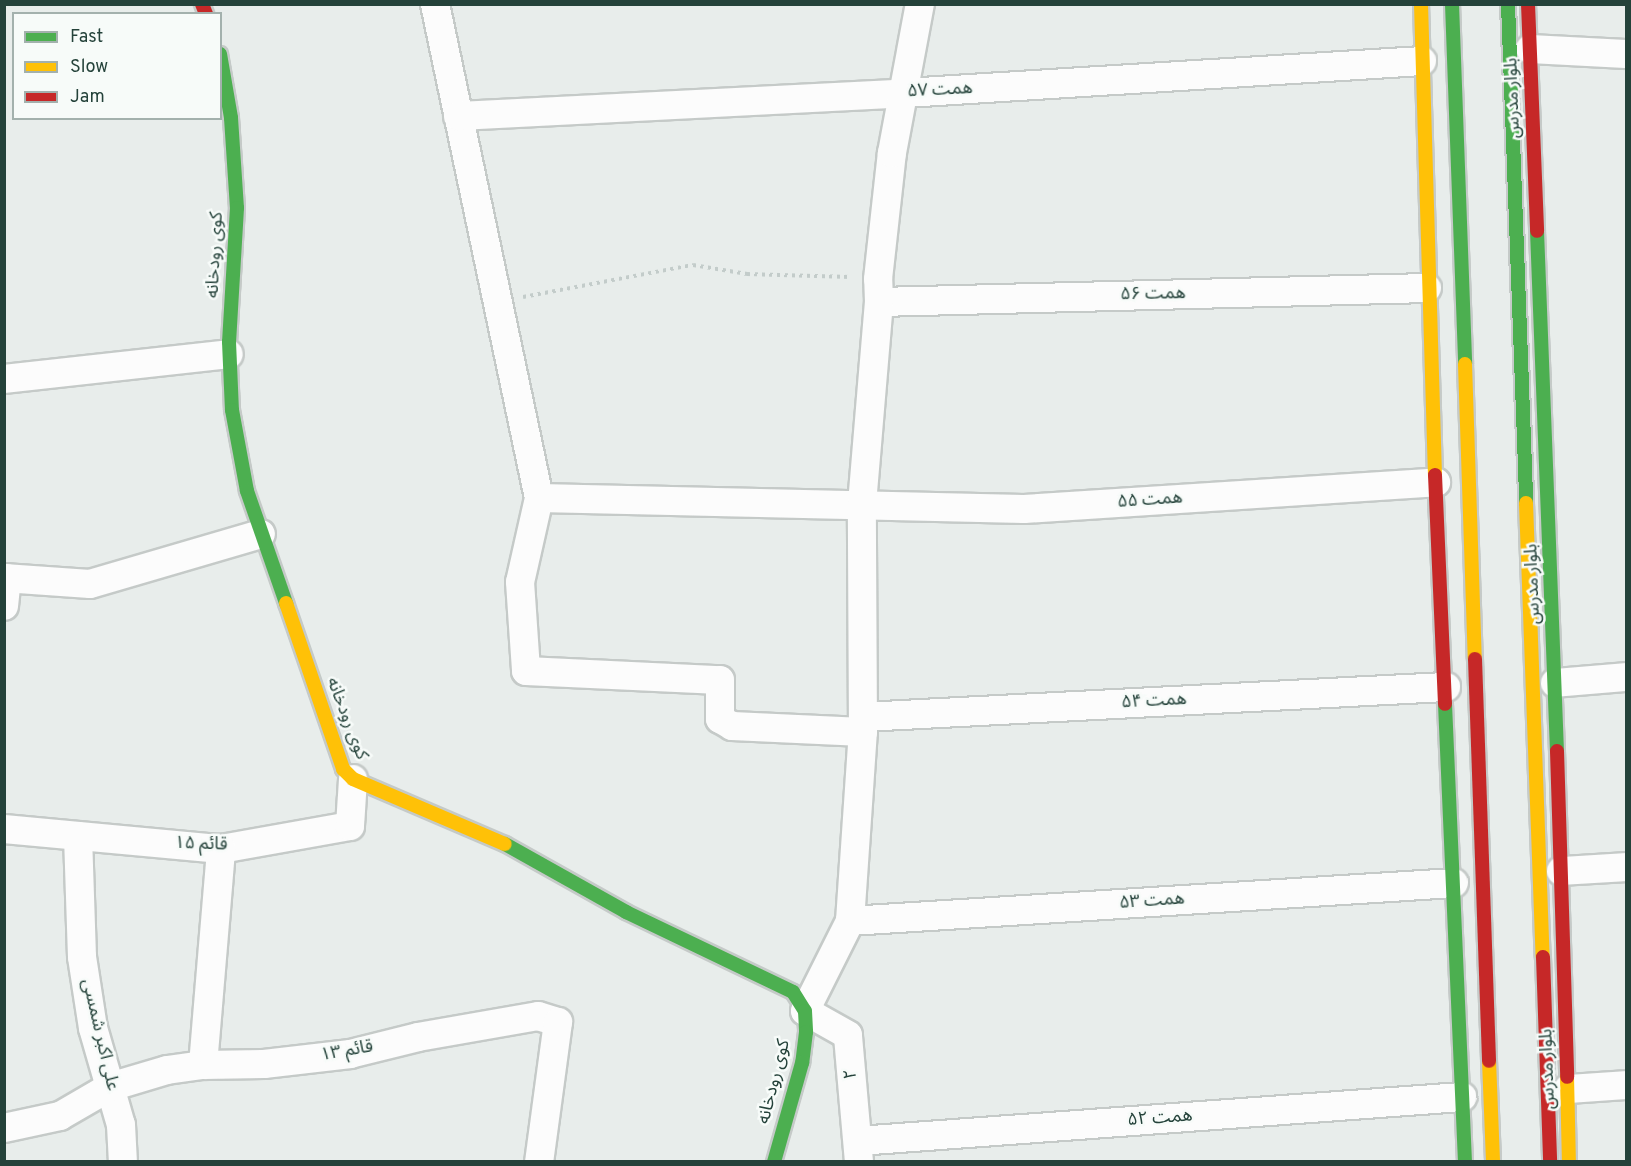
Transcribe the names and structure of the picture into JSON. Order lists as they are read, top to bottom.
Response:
{
  "streets": {
    "street": [
      "همت ۵۷",
      "بلوار مدرس",
      "کوی رودخانه",
      "همت ۵۶",
      "همت ۵۵",
      "همت ۵۴",
      "قائم ۱۵",
      "همت ۵۳",
      "علی اکبر شمسی",
      "قائم ۱۳",
      "۲",
      "همت ۵۲"
    ]
  },
  "crossings": [
    ["کوی رودخانه", "قائم ۱۵"],
    ["کوی رودخانه", "۲"],
    ["همت ۵۵", "همت ۵۴"],
    ["قائم ۱۵", "علی اکبر شمسی"],
    ["علی اکبر شمسی", "قائم ۱۳"],
    ["۲", "همت ۵۲"]
  ],
  "legend": ["Fast", "Slow", "Jam"]
}
